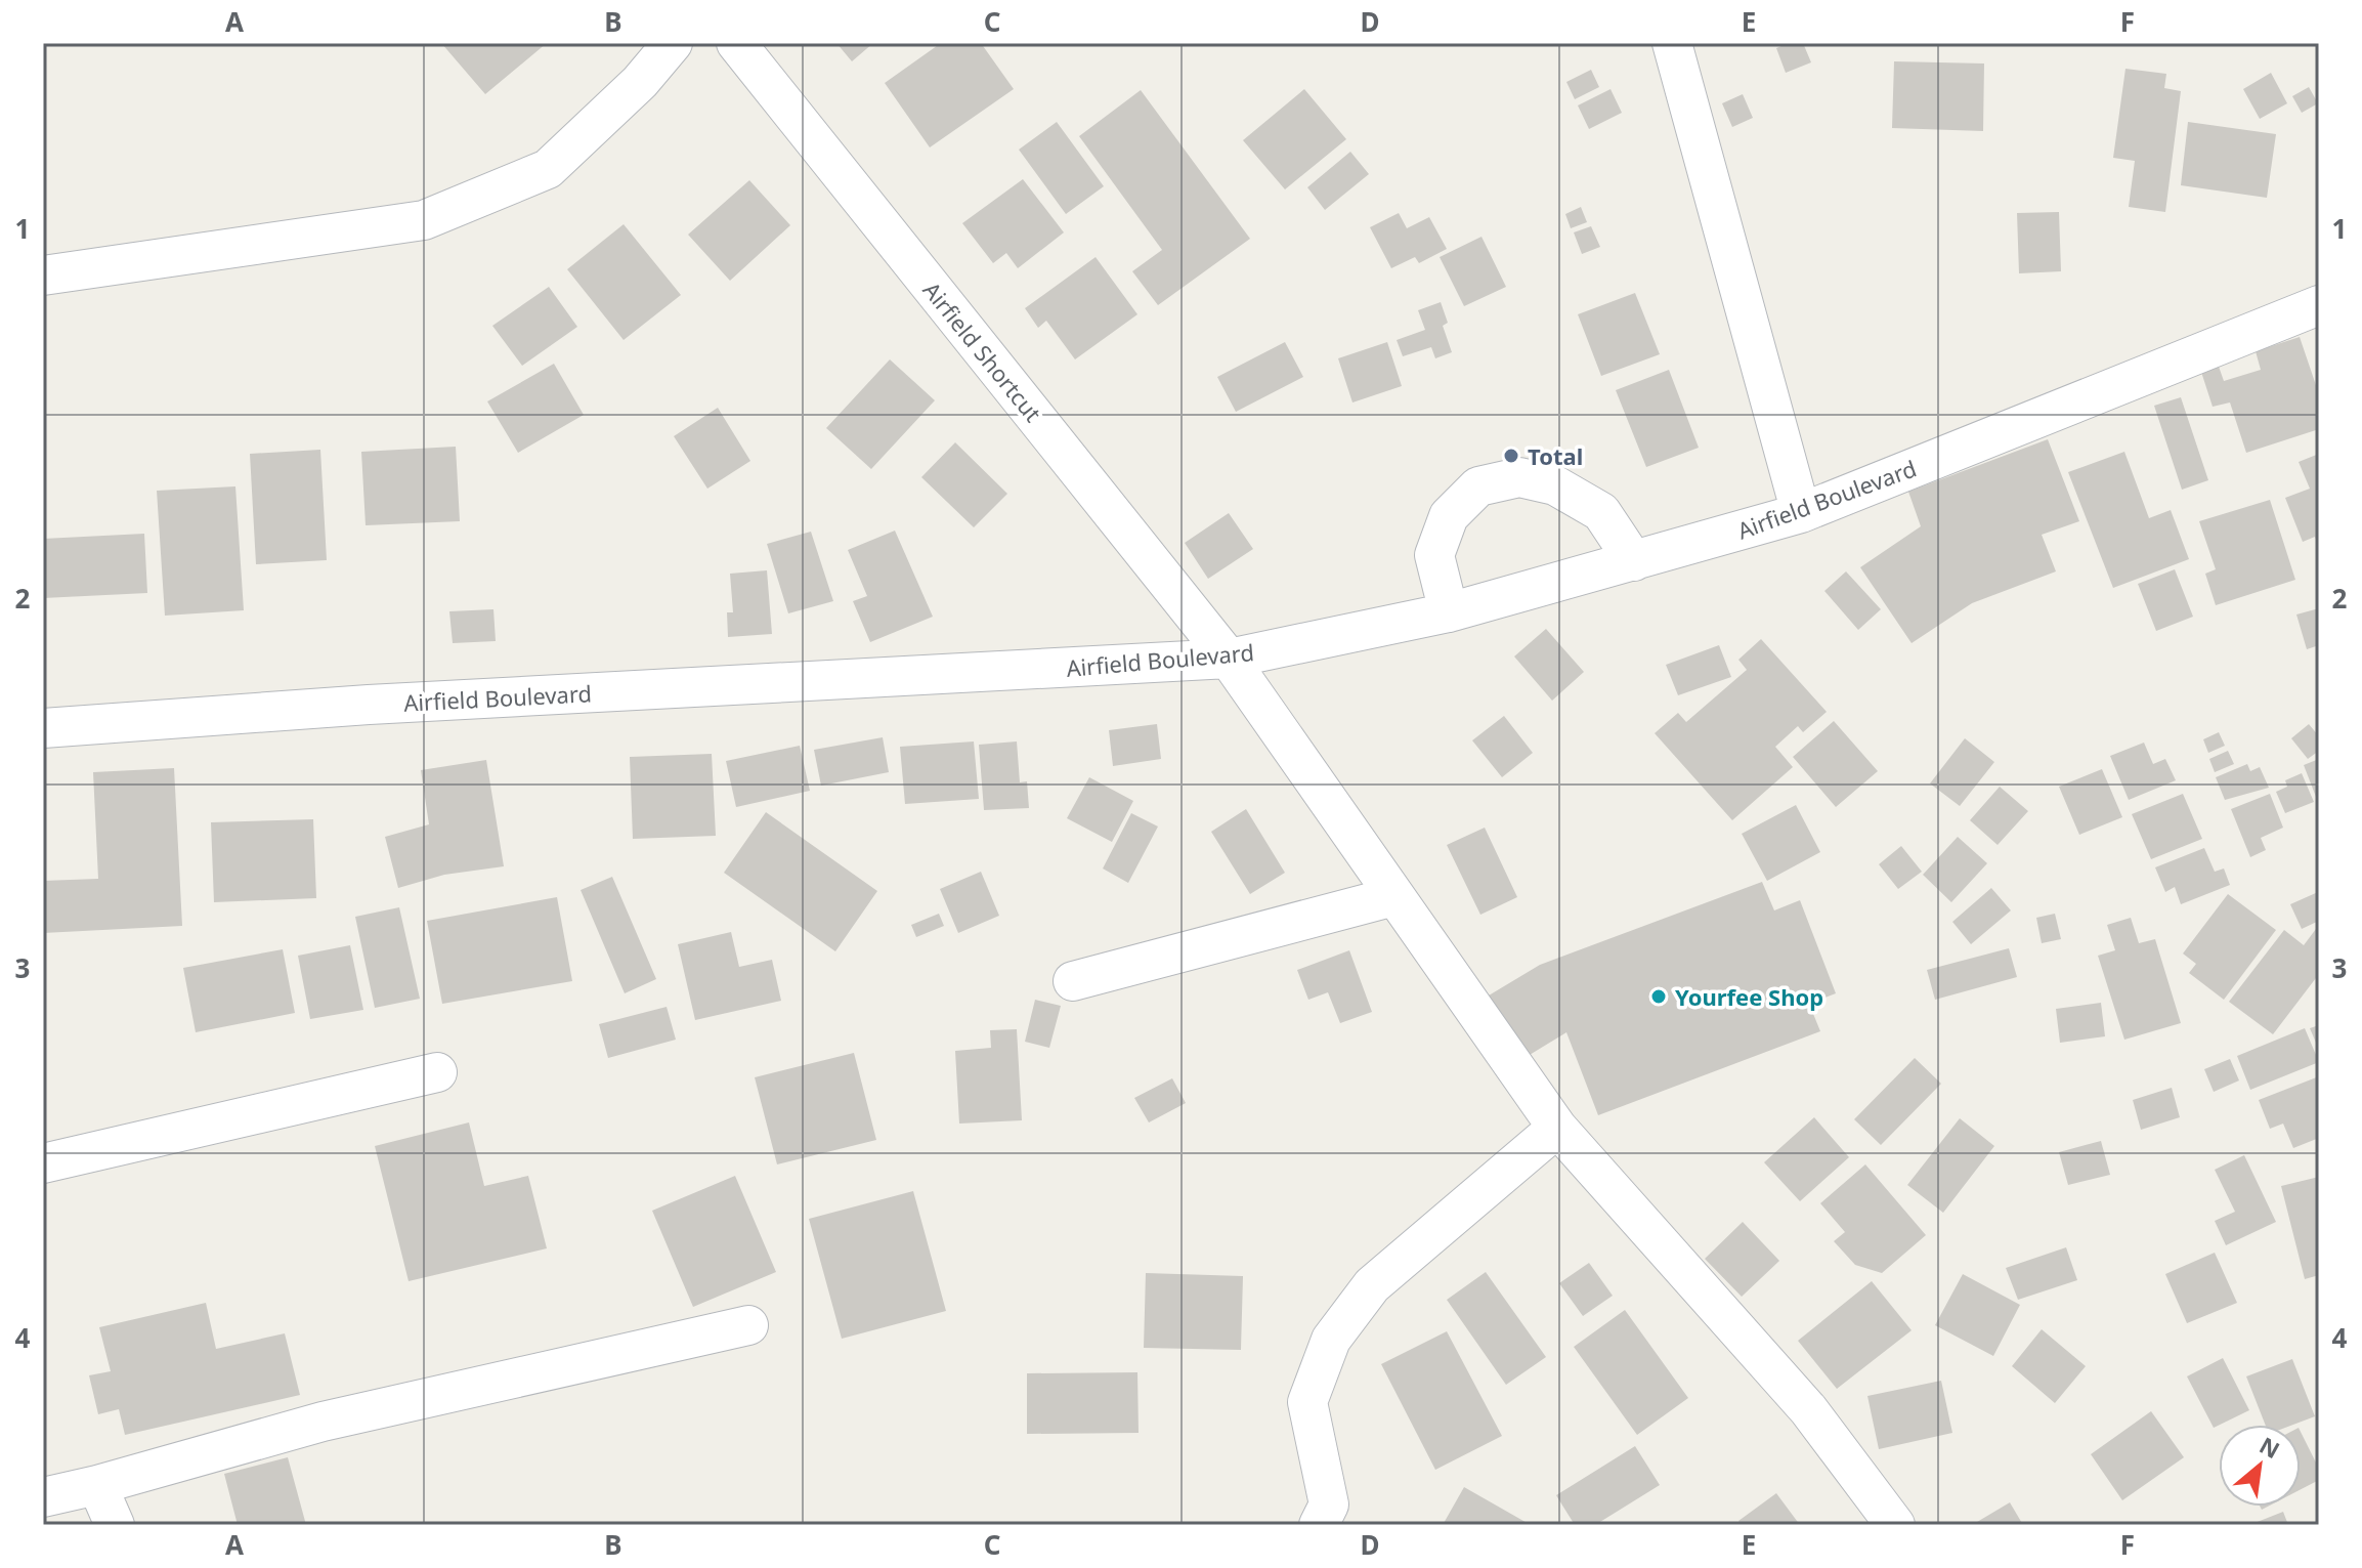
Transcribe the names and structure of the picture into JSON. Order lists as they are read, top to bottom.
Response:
{
  "streets": {
    "street": ["Airfield Shortcut", "Airfield Boulevard"]
  },
  "crossings": [
    ["Airfield Shortcut", "Airfield Boulevard"]
  ],
  "places": ["Total", "Yourfee Shop"],
  "north": "top right",
  "grid": {
    "columns": [
      "A",
      "B",
      "C",
      "D",
      "E",
      "F"
    ],
    "rows": [
      "1",
      "2",
      "3",
      "4"
    ]
  }
}
